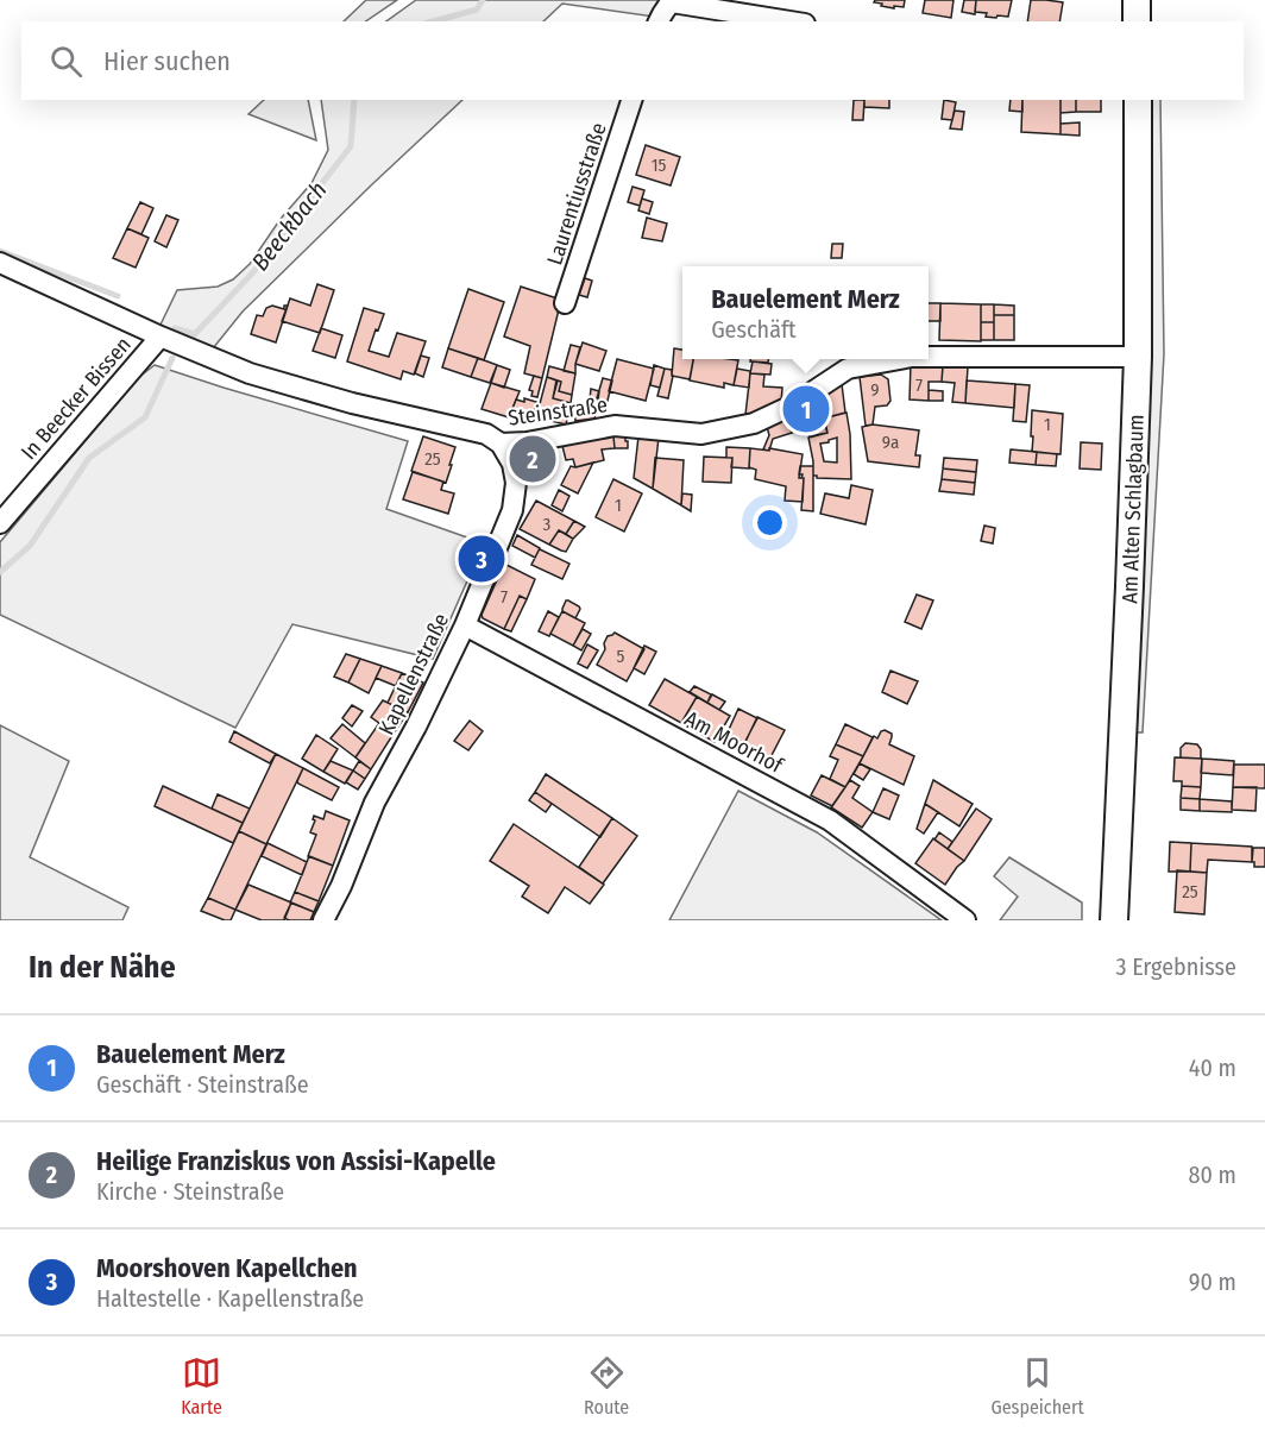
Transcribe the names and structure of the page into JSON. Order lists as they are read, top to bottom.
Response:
{
  "streets": {
    "main road": ["Am Alten Schlagbaum"],
    "street": [
      "Laurentiusstraße",
      "In Beecker Bissen",
      "Steinstraße",
      "Kapellenstraße",
      "Am Moorhof"
    ]
  },
  "crossings": [
    ["In Beecker Bissen", "Steinstraße"],
    ["Steinstraße", "Am Alten Schlagbaum"],
    ["Steinstraße", "Kapellenstraße"],
    ["Kapellenstraße", "Am Moorhof"]
  ],
  "water": ["Beeckbach"],
  "house_numbers": [
    "15",
    "7",
    "9",
    "1",
    "9a",
    "25",
    "1",
    "3",
    "7",
    "5",
    "25"
  ],
  "page": {
    "search": "Hier suchen",
    "popup": ["Bauelement Merz", "Geschäft"],
    "pins": ["1", "2", "3"],
    "heading": ["In der Nähe", "3 Ergebnisse"],
    "list": [
      {
        "mark": "1",
        "name": "Bauelement Merz",
        "note": "Geschäft · Steinstraße",
        "value": "40 m"
      },
      {
        "mark": "2",
        "name": "Heilige Franziskus von Assisi-Kapelle",
        "note": "Kirche · Steinstraße",
        "value": "80 m"
      },
      {
        "mark": "3",
        "name": "Moorshoven Kapellchen",
        "note": "Haltestelle · Kapellenstraße",
        "value": "90 m"
      }
    ],
    "nav": ["Karte", "Route", "Gespeichert"]
  }
}
